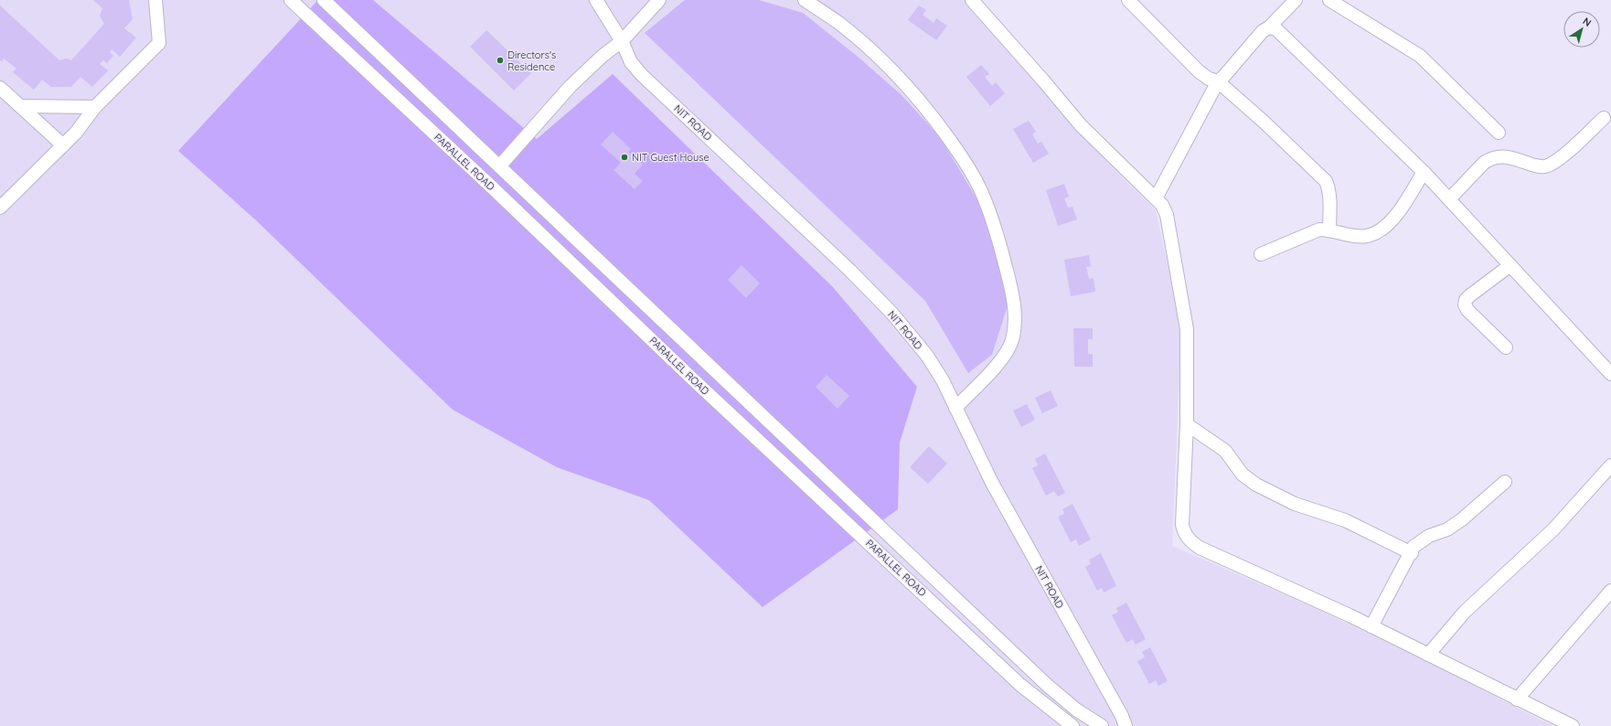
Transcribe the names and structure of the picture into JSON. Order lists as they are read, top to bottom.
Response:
{
  "streets": {
    "street": ["NIT ROAD", "PARALLEL ROAD"]
  },
  "places": ["Directors's Residence", "NIT Guest House"],
  "north": "top right"
}
